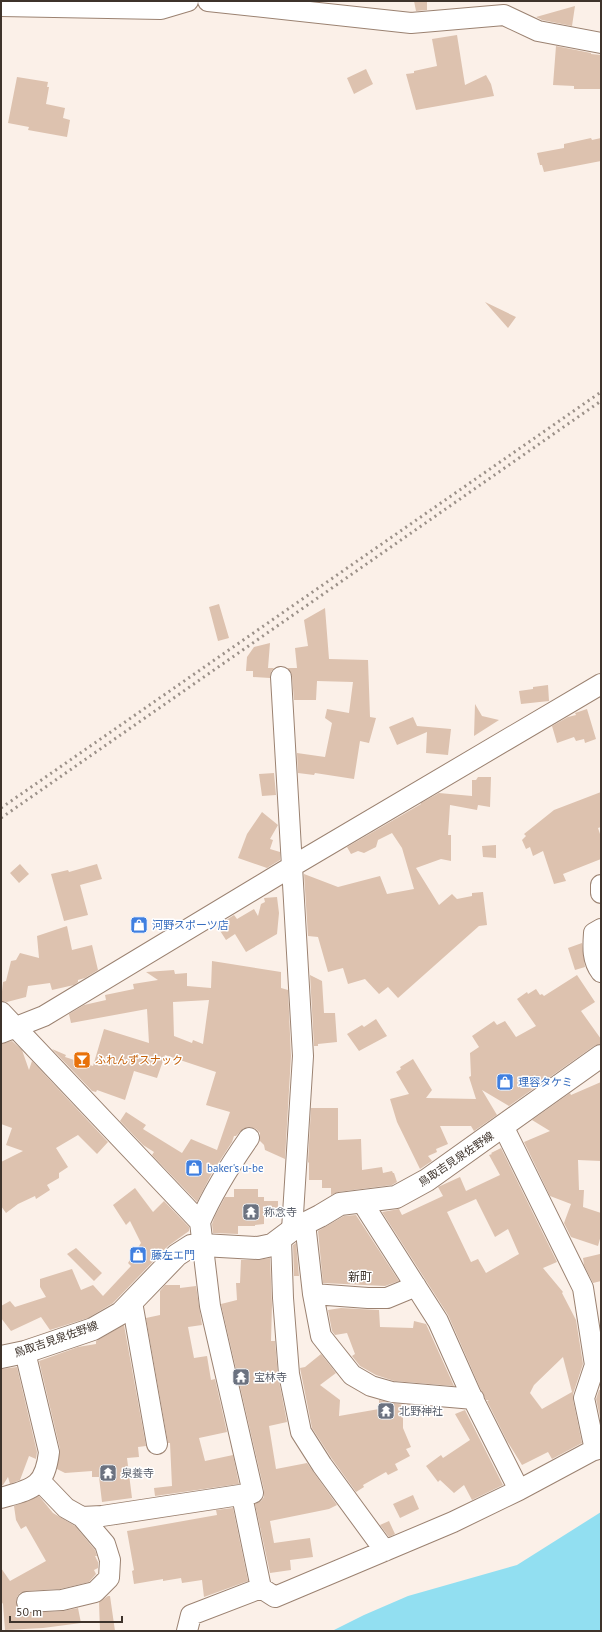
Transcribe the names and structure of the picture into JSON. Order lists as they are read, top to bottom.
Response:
{
  "streets": {
    "main road": ["鳥取吉見泉佐野線"]
  },
  "districts": ["新町"],
  "places": {
    "shop": [
      "河野スポーツ店",
      "理容タケミ",
      "baker's u-be",
      "藤左エ門"
    ],
    "bar": ["ふれんずスナック"],
    "temple": [
      "称念寺",
      "宝林寺",
      "北野神社",
      "泉養寺"
    ]
  },
  "scale_bar": "50 m"
}
